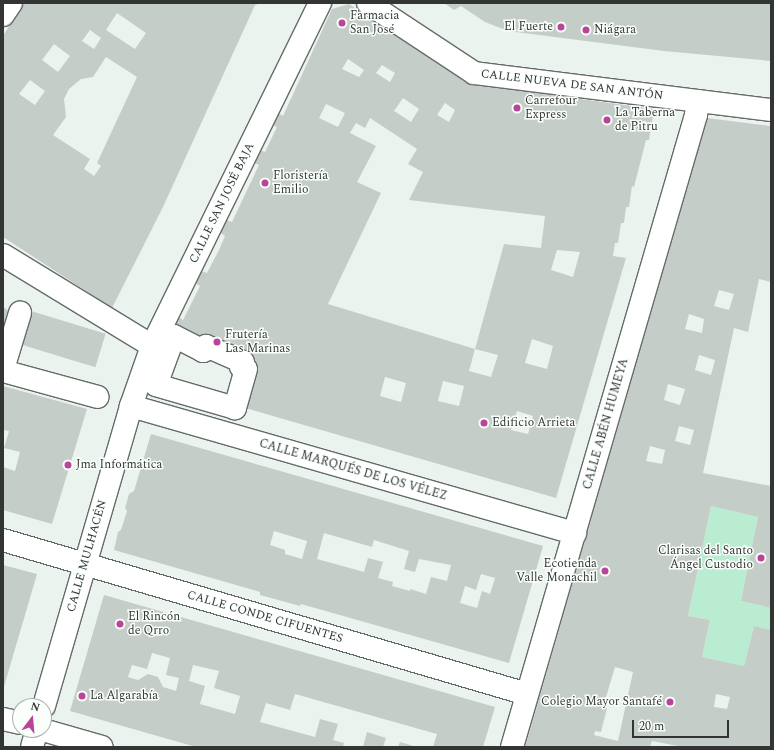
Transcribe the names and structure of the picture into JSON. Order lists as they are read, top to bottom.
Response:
{
  "streets": {
    "street": [
      "CALLE NUEVA DE SAN ANTÓN",
      "CALLE SAN JOSÉ BAJA",
      "CALLE ABÉN HUMEYA",
      "CALLE MARQUÉS DE LOS VÉLEZ",
      "CALLE MULHACÉN",
      "CALLE CONDE CIFUENTES"
    ]
  },
  "crossings": [
    ["CALLE NUEVA DE SAN ANTÓN", "CALLE ABÉN HUMEYA"],
    ["CALLE SAN JOSÉ BAJA", "CALLE MARQUÉS DE LOS VÉLEZ"],
    ["CALLE SAN JOSÉ BAJA", "CALLE MULHACÉN"],
    ["CALLE ABÉN HUMEYA", "CALLE MARQUÉS DE LOS VÉLEZ"],
    ["CALLE ABÉN HUMEYA", "CALLE CONDE CIFUENTES"],
    ["CALLE MARQUÉS DE LOS VÉLEZ", "CALLE MULHACÉN"],
    ["CALLE MULHACÉN", "CALLE CONDE CIFUENTES"]
  ],
  "places": [
    "Farmacia San José",
    "El Fuerte",
    "Niágara",
    "Carrefour Express",
    "La Taberna de Pitru",
    "Floristería Emilio",
    "Frutería Las Marinas",
    "Edificio Arrieta",
    "Jma Informática",
    "Clarisas del Santo Ángel Custodio",
    "Ecotienda Valle Monachil",
    "El Rincón de Qrro",
    "La Algarabía",
    "Colegio Mayor Santafé"
  ],
  "scale_bar": "20 m",
  "north": "top"
}
